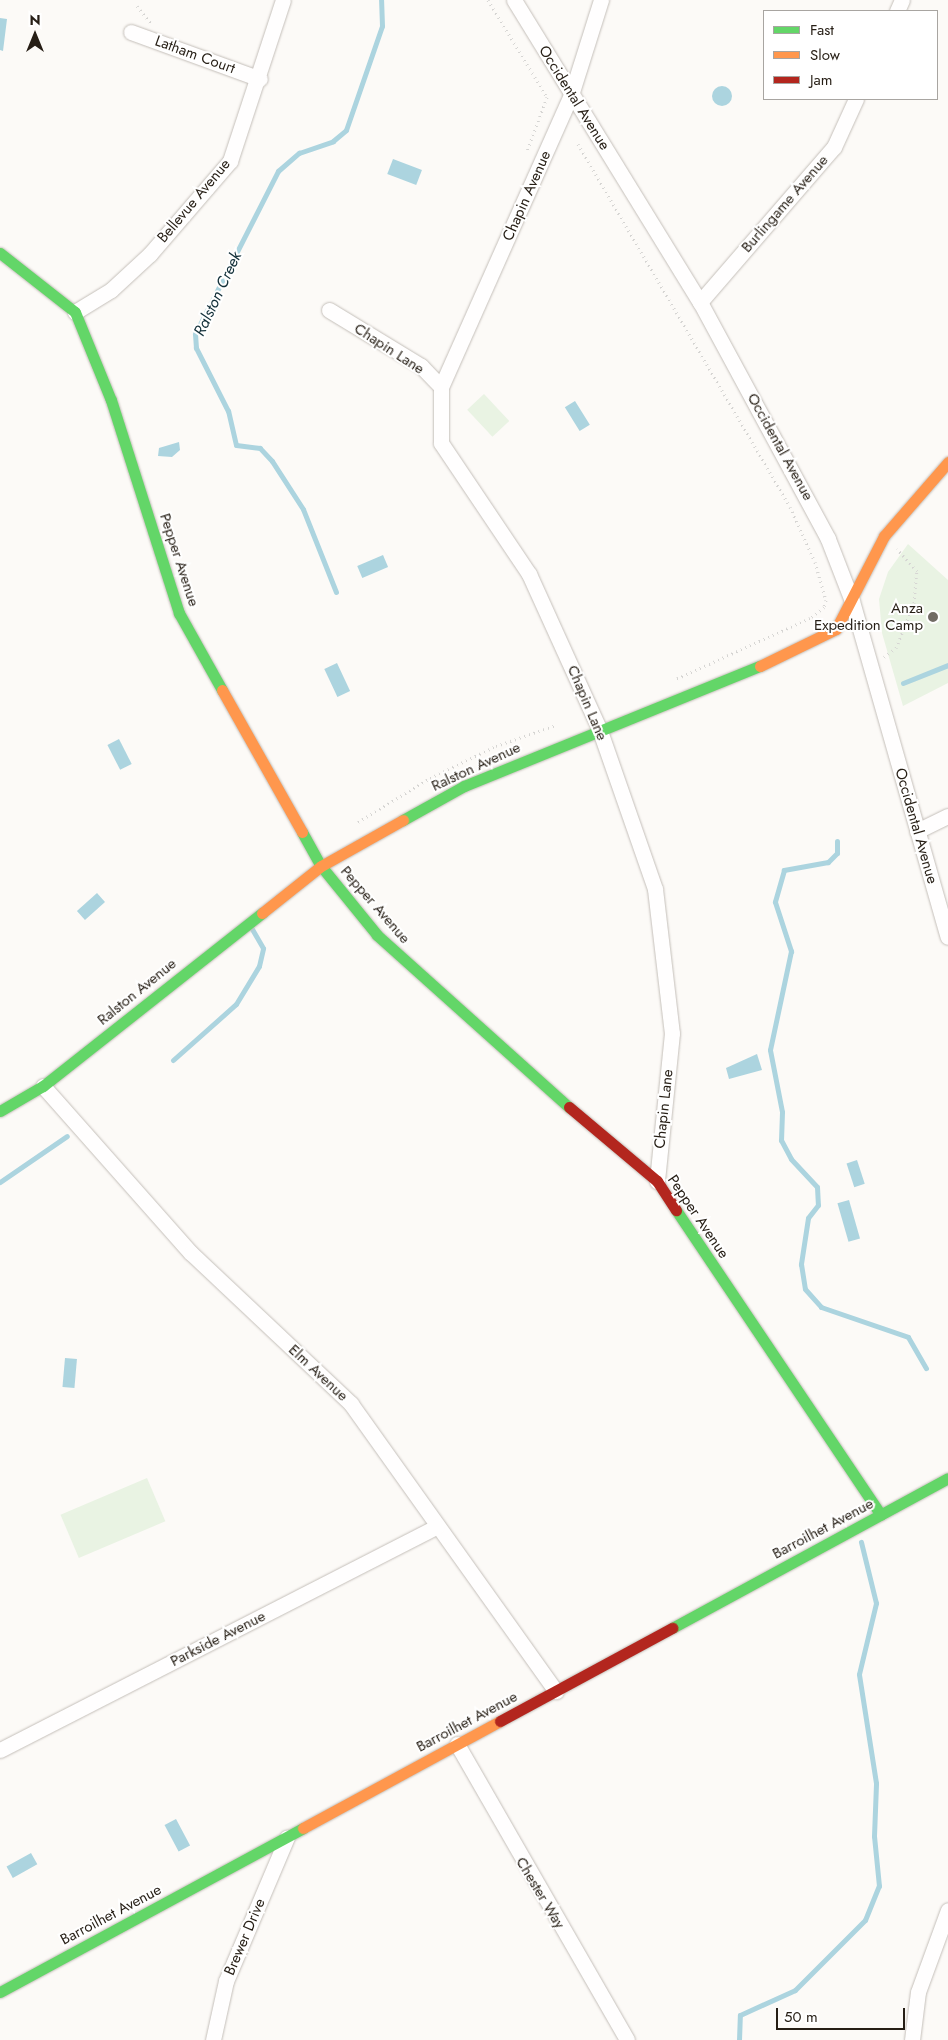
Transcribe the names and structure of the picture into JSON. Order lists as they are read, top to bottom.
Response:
{
  "streets": {
    "street": [
      "Latham Court",
      "Occidental Avenue",
      "Chapin Avenue",
      "Bellevue Avenue",
      "Burlingame Avenue",
      "Chapin Lane",
      "Pepper Avenue",
      "Ralston Avenue",
      "Elm Avenue",
      "Barroilhet Avenue",
      "Parkside Avenue",
      "Chester Way",
      "Brewer Drive"
    ]
  },
  "crossings": [
    ["Latham Court", "Bellevue Avenue"],
    ["Occidental Avenue", "Chapin Avenue"],
    ["Occidental Avenue", "Burlingame Avenue"],
    ["Occidental Avenue", "Ralston Avenue"],
    ["Chapin Avenue", "Chapin Lane"],
    ["Bellevue Avenue", "Pepper Avenue"],
    ["Chapin Lane", "Pepper Avenue"],
    ["Chapin Lane", "Ralston Avenue"],
    ["Pepper Avenue", "Ralston Avenue"],
    ["Pepper Avenue", "Barroilhet Avenue"],
    ["Ralston Avenue", "Elm Avenue"],
    ["Elm Avenue", "Barroilhet Avenue"],
    ["Elm Avenue", "Parkside Avenue"],
    ["Barroilhet Avenue", "Chester Way"],
    ["Barroilhet Avenue", "Brewer Drive"]
  ],
  "water": ["Ralston Creek"],
  "places": ["Anza Expedition Camp"],
  "legend": ["Fast", "Slow", "Jam"],
  "scale_bar": "50 m",
  "north": "top"
}
